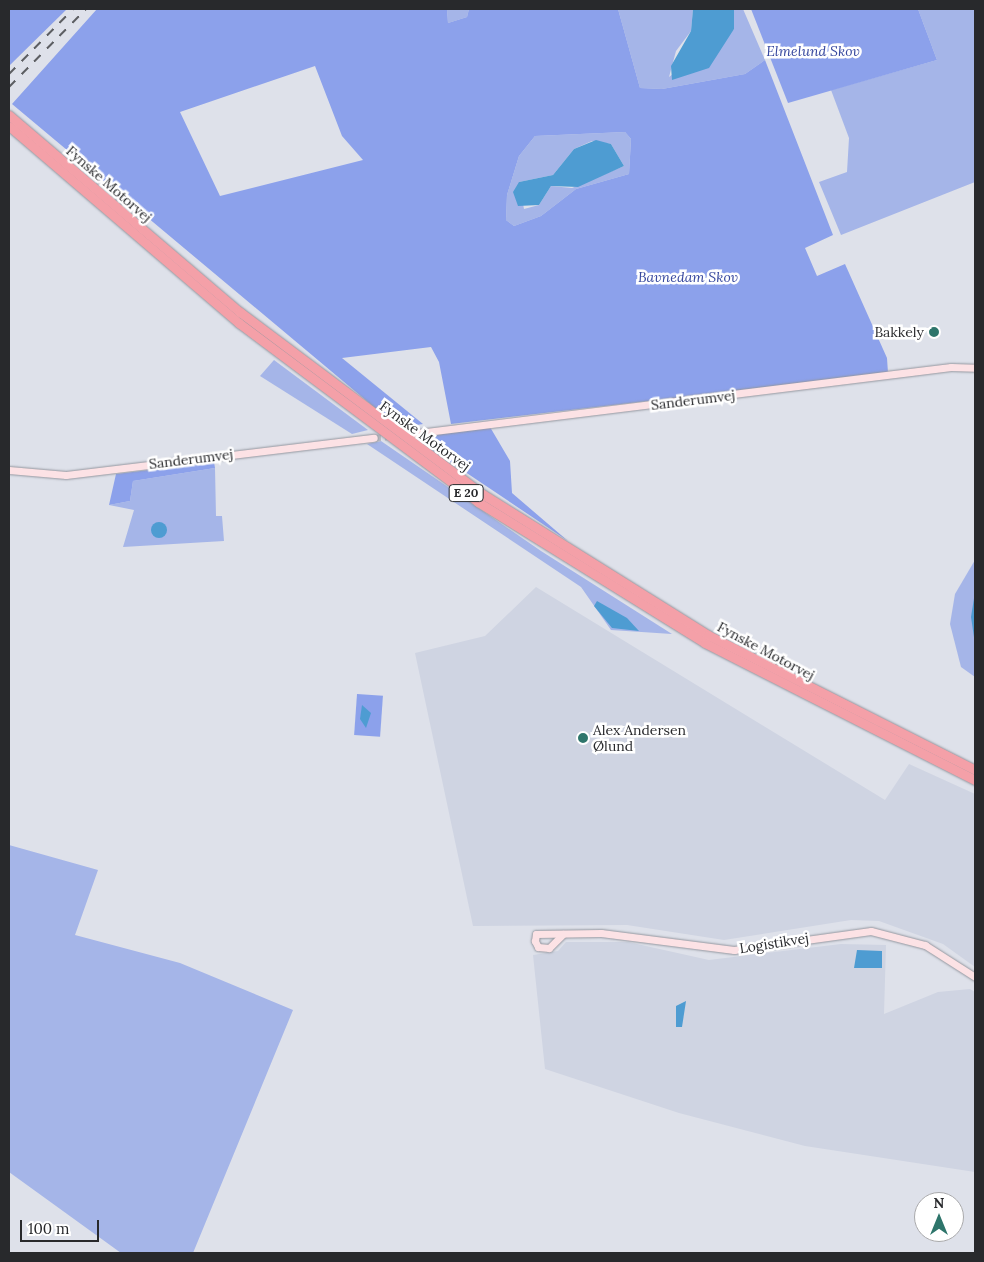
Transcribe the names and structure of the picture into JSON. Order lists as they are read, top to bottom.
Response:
{
  "streets": {
    "highway": ["Fynske Motorvej", "E 20"],
    "street": ["Sanderumvej", "Logistikvej"]
  },
  "parks": ["Elmelund Skov", "Bavnedam Skov"],
  "places": ["Bakkely", "Alex Andersen Ølund"],
  "scale_bar": "100 m",
  "north": "top"
}
